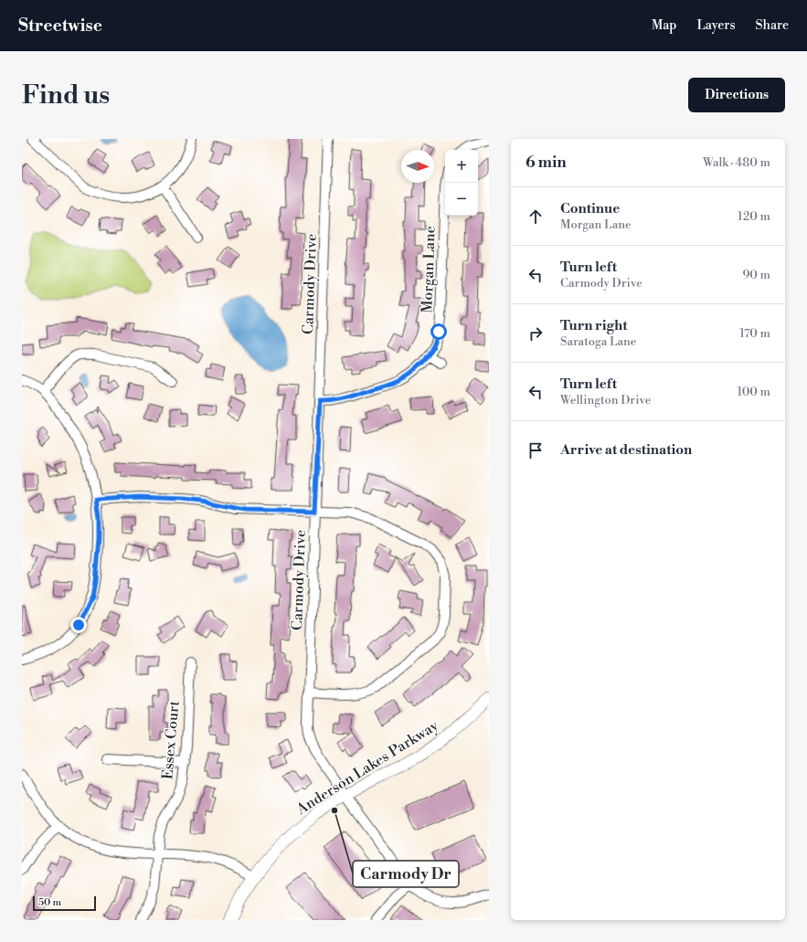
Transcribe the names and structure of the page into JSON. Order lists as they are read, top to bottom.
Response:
{
  "streets": {
    "street": [
      "Morgan Lane",
      "Carmody Drive",
      "Essex Court",
      "Anderson Lakes Parkway"
    ]
  },
  "crossings": [
    ["Morgan Lane", "Carmody Drive"],
    ["Carmody Drive", "Anderson Lakes Parkway"]
  ],
  "places": ["Carmody Dr"],
  "scale_bar": "50 m",
  "north": "right",
  "page": {
    "header": "Streetwise",
    "nav": ["Map", "Layers", "Share"],
    "buttons": "Directions",
    "title": "Find us",
    "heading": ["6 min", "Walk · 480 m"],
    "map_buttons": ["+", "−"],
    "list": [
      ["Continue", "Morgan Lane", "120 m"],
      ["Turn left", "Carmody Drive", "90 m"],
      ["Turn right", "Saratoga Lane", "170 m"],
      ["Turn left", "Wellington Drive", "100 m"],
      "Arrive at destination"
    ],
    "scale": "50 m"
  }
}
